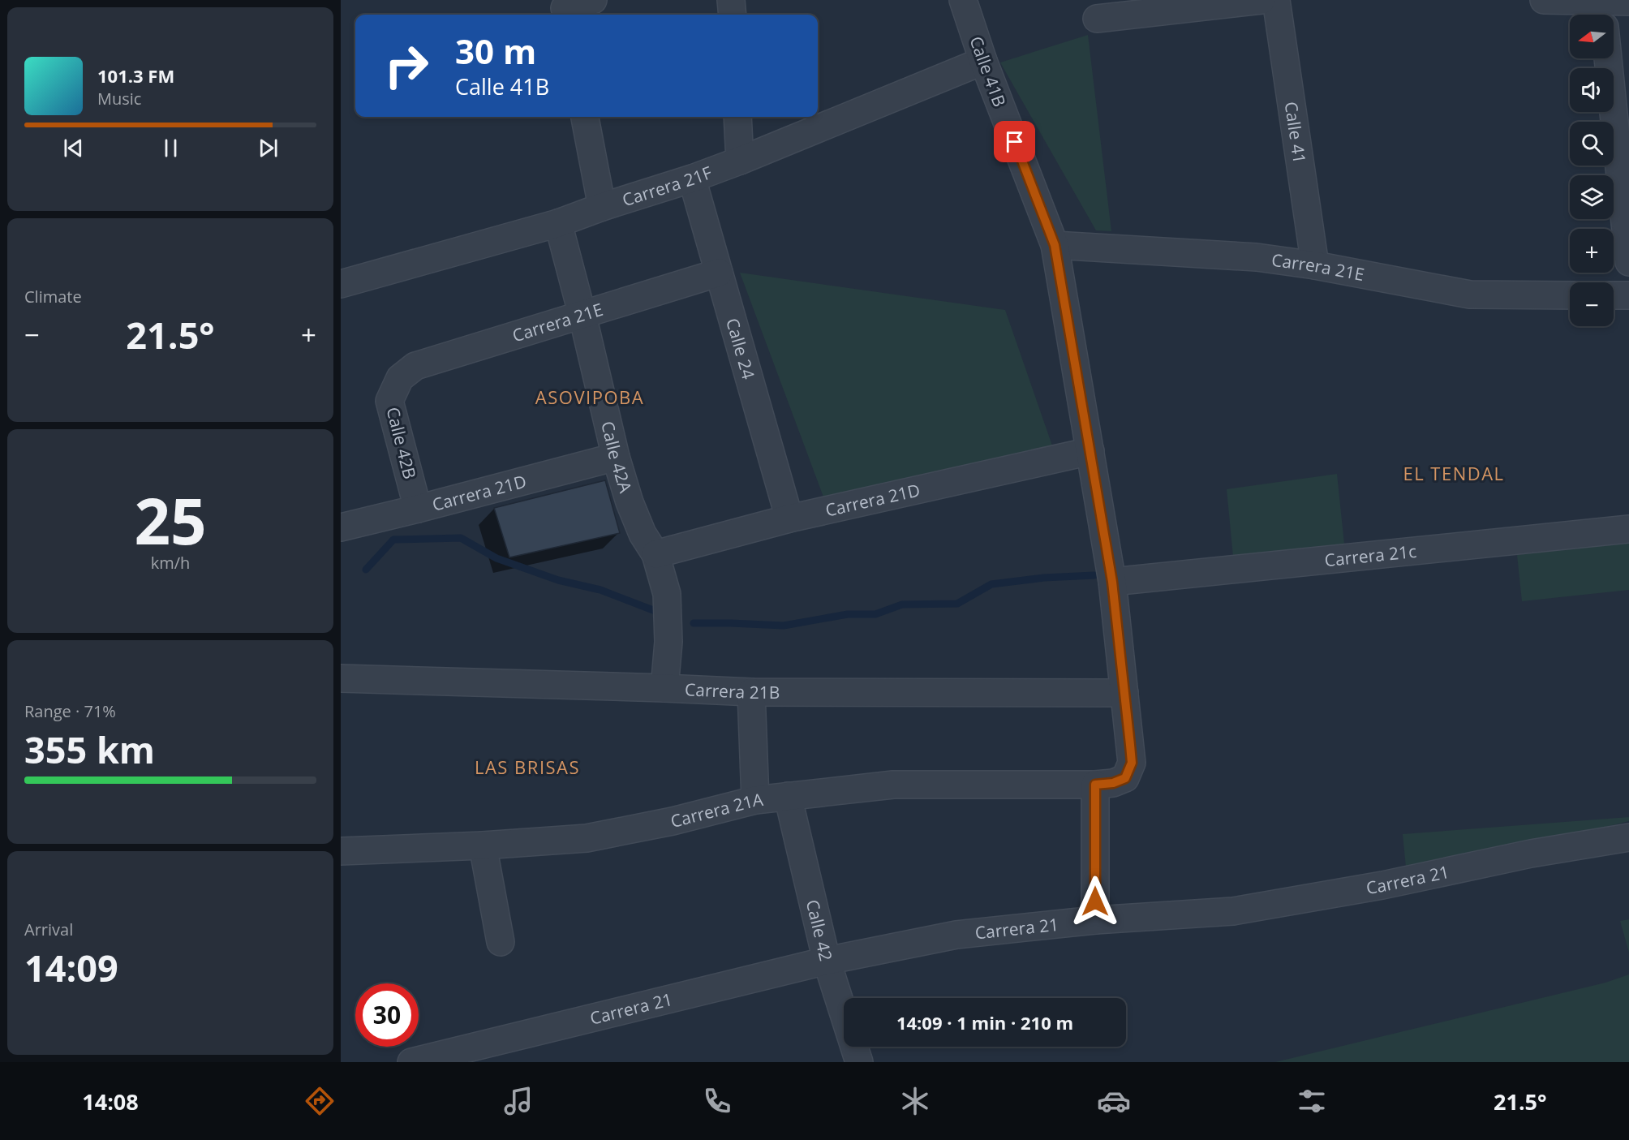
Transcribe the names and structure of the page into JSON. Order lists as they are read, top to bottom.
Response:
{
  "streets": {
    "street": [
      "Calle 41B",
      "Calle 41",
      "Carrera 21F",
      "Carrera 21E",
      "Calle 24",
      "Calle 42B",
      "Calle 42A",
      "Carrera 21D",
      "Carrera 21c",
      "Carrera 21B",
      "Carrera 21A",
      "Carrera 21",
      "Calle 42"
    ]
  },
  "crossings": [
    ["Calle 41B", "Carrera 21F"],
    ["Calle 41B", "Carrera 21E"],
    ["Calle 41B", "Carrera 21D"],
    ["Calle 41B", "Carrera 21c"],
    ["Calle 41B", "Carrera 21B"],
    ["Calle 41B", "Carrera 21A"],
    ["Calle 41", "Carrera 21E"],
    ["Carrera 21F", "Calle 24"],
    ["Carrera 21F", "Calle 42A"],
    ["Carrera 21E", "Calle 24"],
    ["Carrera 21E", "Calle 42B"],
    ["Carrera 21E", "Calle 42A"],
    ["Calle 24", "Carrera 21D"],
    ["Calle 42B", "Carrera 21D"],
    ["Calle 42A", "Carrera 21D"],
    ["Calle 42A", "Carrera 21B"],
    ["Carrera 21A", "Calle 42"],
    ["Carrera 21", "Calle 42"]
  ],
  "districts": ["ASOVIPOBA", "EL TENDAL", "LAS BRISAS"],
  "north": "left",
  "page": {
    "map_buttons": ["+", "−"],
    "turn": ["30 m", "Calle 41B"],
    "song": ["101.3 FM", "Music"],
    "tile": [
      "Climate",
      ["25", "km/h"],
      ["Range · 71%", "355 km"],
      ["Arrival", "14:09"]
    ],
    "heat": ["−", "21.5°", "+"],
    "limit": "30",
    "trip": "14:09 · 1 min · 210 m",
    "tabs": ["14:08", "21.5°"]
  }
}
